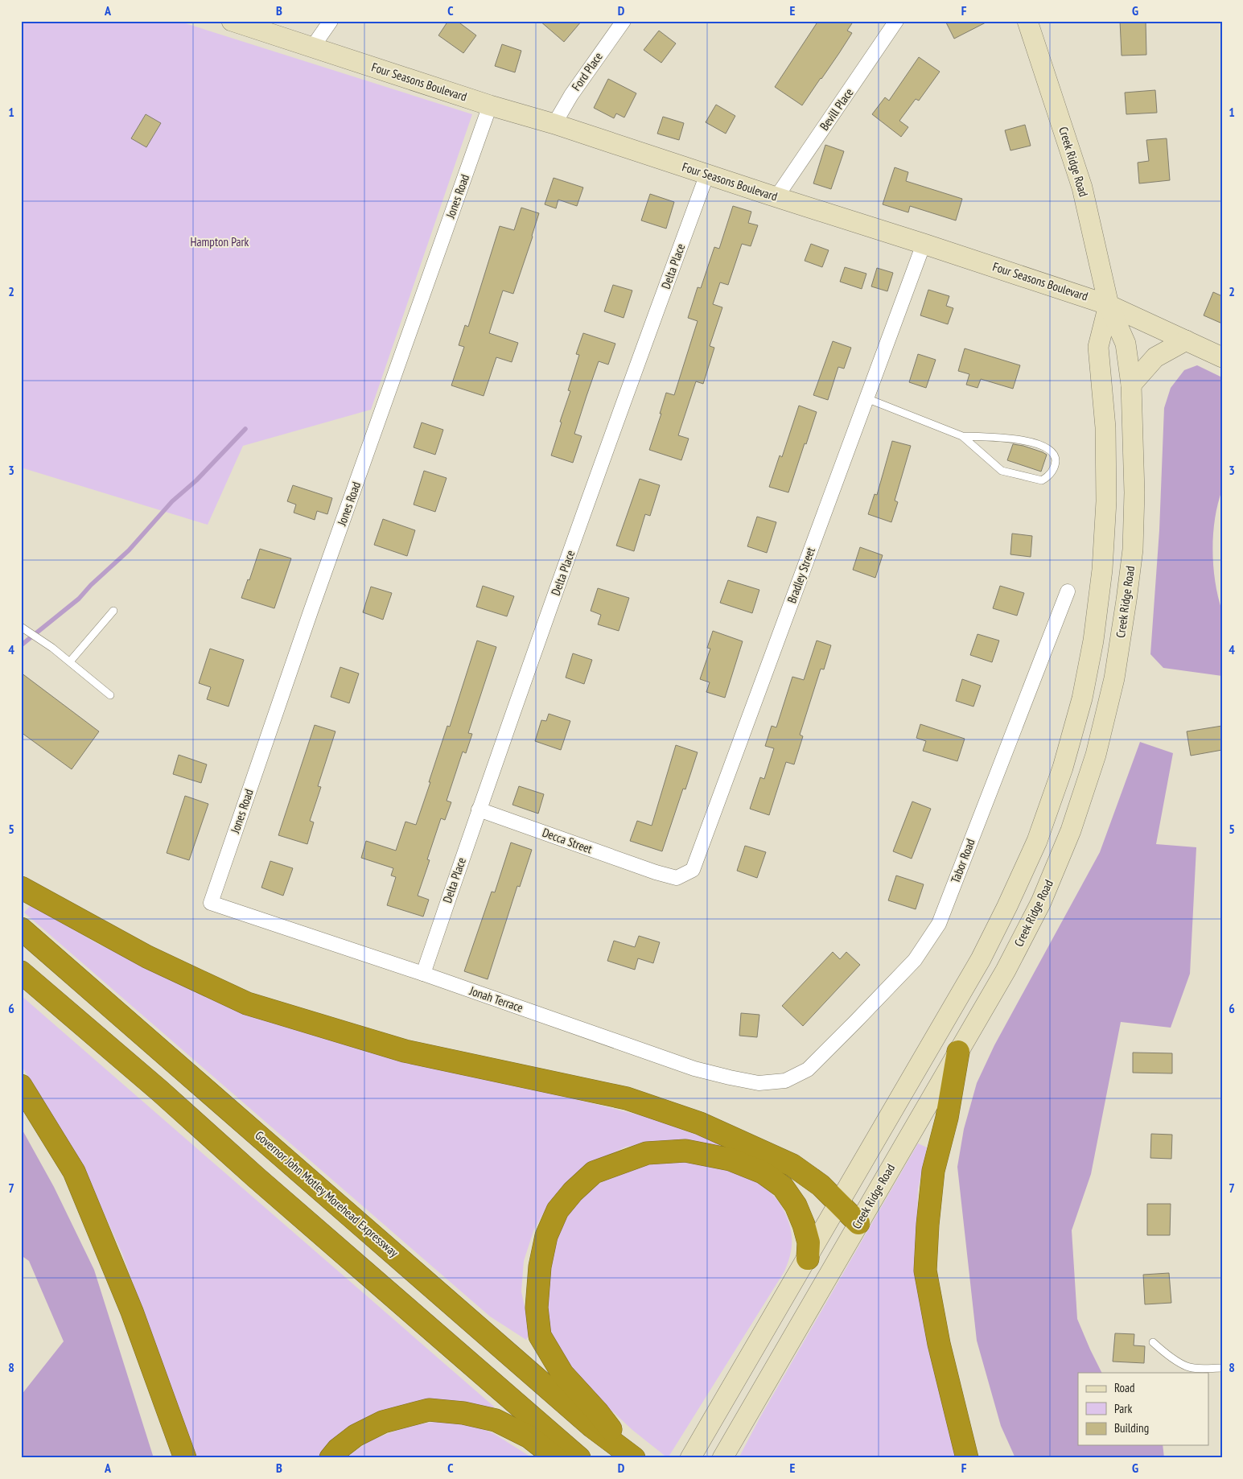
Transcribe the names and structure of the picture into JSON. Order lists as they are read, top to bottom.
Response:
{
  "streets": {
    "highway": ["Governor John Motley Morehead Expressway"],
    "main road": ["Four Seasons Boulevard", "Creek Ridge Road"],
    "street": [
      "Ford Place",
      "Bevill Place",
      "Jones Road",
      "Delta Place",
      "Bradley Street",
      "Decca Street",
      "Tabor Road",
      "Jonah Terrace"
    ]
  },
  "crossings": [
    ["Ford Place", "Four Seasons Boulevard"],
    ["Four Seasons Boulevard", "Bevill Place"],
    ["Four Seasons Boulevard", "Creek Ridge Road"],
    ["Four Seasons Boulevard", "Jones Road"],
    ["Four Seasons Boulevard", "Delta Place"],
    ["Four Seasons Boulevard", "Bradley Street"],
    ["Jones Road", "Jonah Terrace"],
    ["Delta Place", "Decca Street"],
    ["Delta Place", "Jonah Terrace"],
    ["Bradley Street", "Decca Street"],
    ["Tabor Road", "Jonah Terrace"]
  ],
  "parks": ["Hampton Park"],
  "legend": ["Road", "Park", "Building"],
  "grid": {
    "columns": [
      "A",
      "B",
      "C",
      "D",
      "E",
      "F",
      "G"
    ],
    "rows": [
      "1",
      "2",
      "3",
      "4",
      "5",
      "6",
      "7",
      "8"
    ]
  }
}
